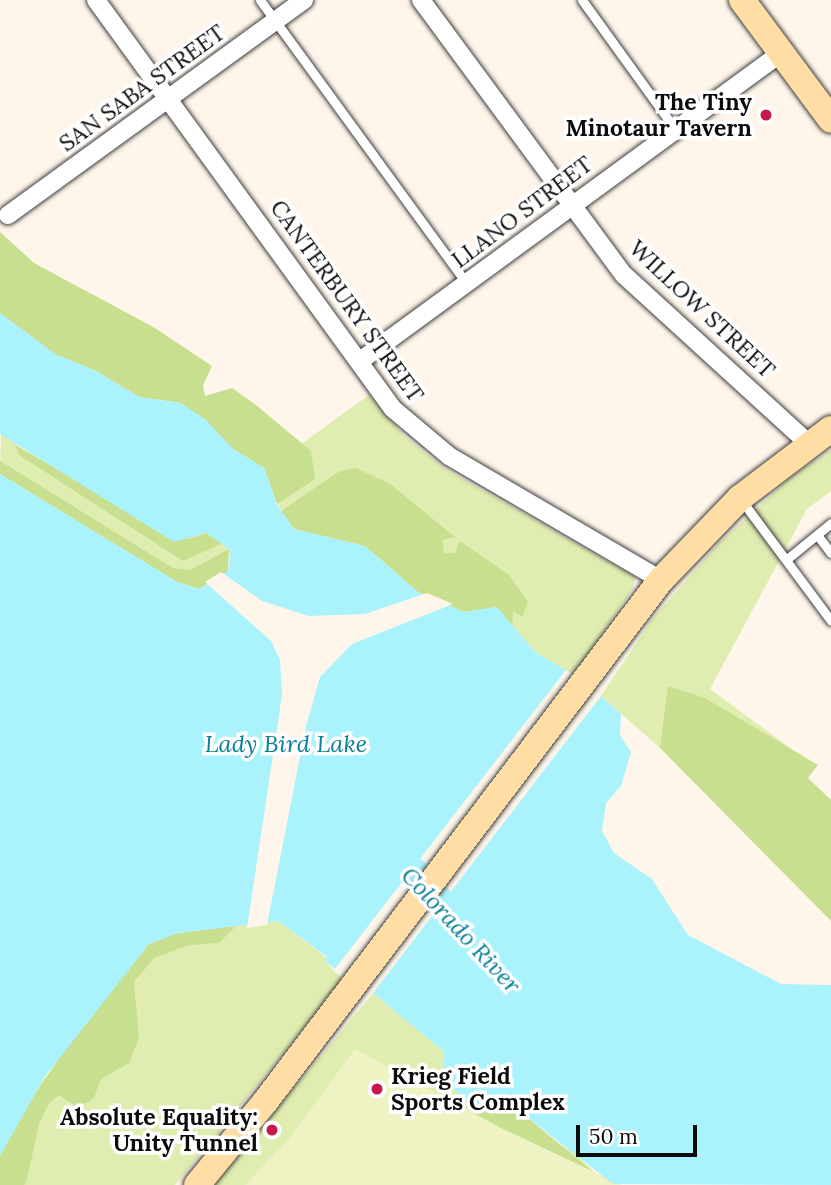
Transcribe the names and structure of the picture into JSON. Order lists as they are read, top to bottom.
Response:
{
  "streets": {
    "street": [
      "SAN SABA STREET",
      "LLANO STREET",
      "CANTERBURY STREET",
      "WILLOW STREET"
    ]
  },
  "crossings": [
    ["SAN SABA STREET", "CANTERBURY STREET"],
    ["LLANO STREET", "CANTERBURY STREET"],
    ["LLANO STREET", "WILLOW STREET"]
  ],
  "water": ["Lady Bird Lake", "Colorado River"],
  "places": ["The Tiny Minotaur Tavern", "Krieg Field Sports Complex", "Absolute Equality: Unity Tunnel"],
  "scale_bar": "50 m"
}
